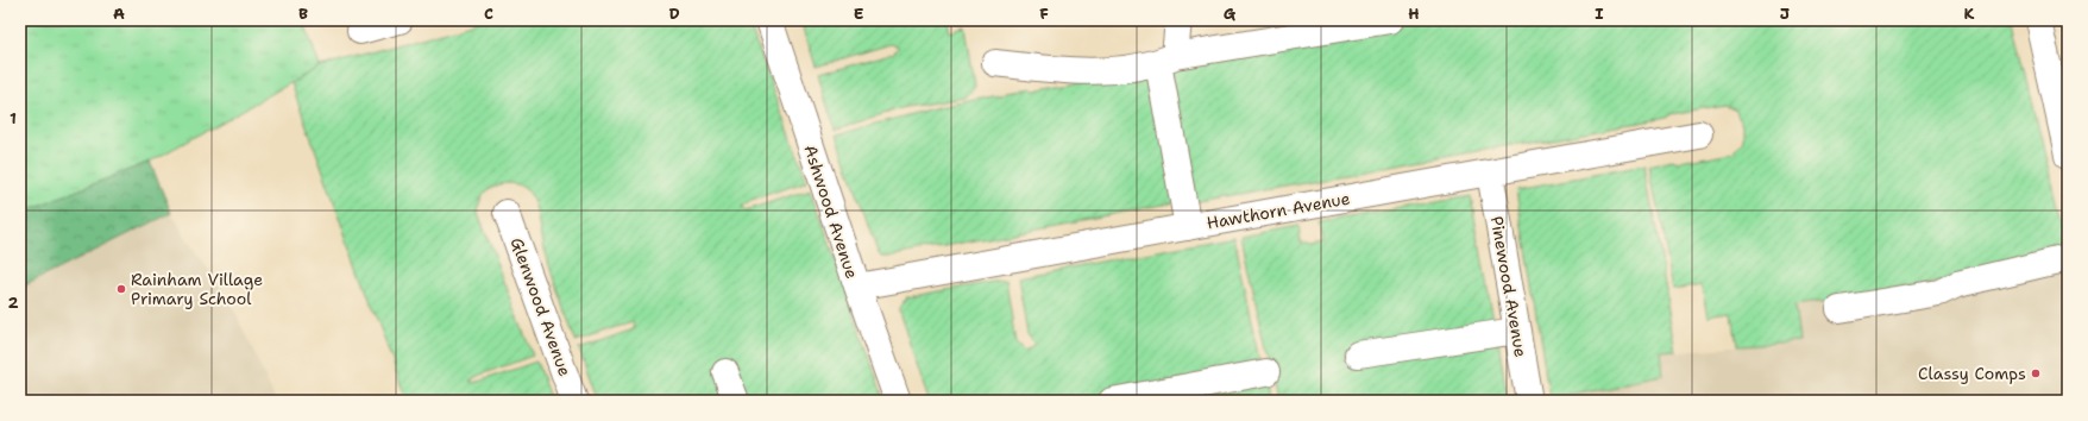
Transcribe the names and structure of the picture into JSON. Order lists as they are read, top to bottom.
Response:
{
  "streets": {
    "street": [
      "Hawthorn Avenue",
      "Ashwood Avenue",
      "Pinewood Avenue",
      "Glenwood Avenue"
    ]
  },
  "crossings": [
    ["Hawthorn Avenue", "Ashwood Avenue"],
    ["Hawthorn Avenue", "Pinewood Avenue"]
  ],
  "places": ["Rainham Village Primary School", "Classy Comps"],
  "grid": {
    "columns": [
      "A",
      "B",
      "C",
      "D",
      "E",
      "F",
      "G",
      "H",
      "I",
      "J",
      "K"
    ],
    "rows": ["1", "2"]
  }
}
